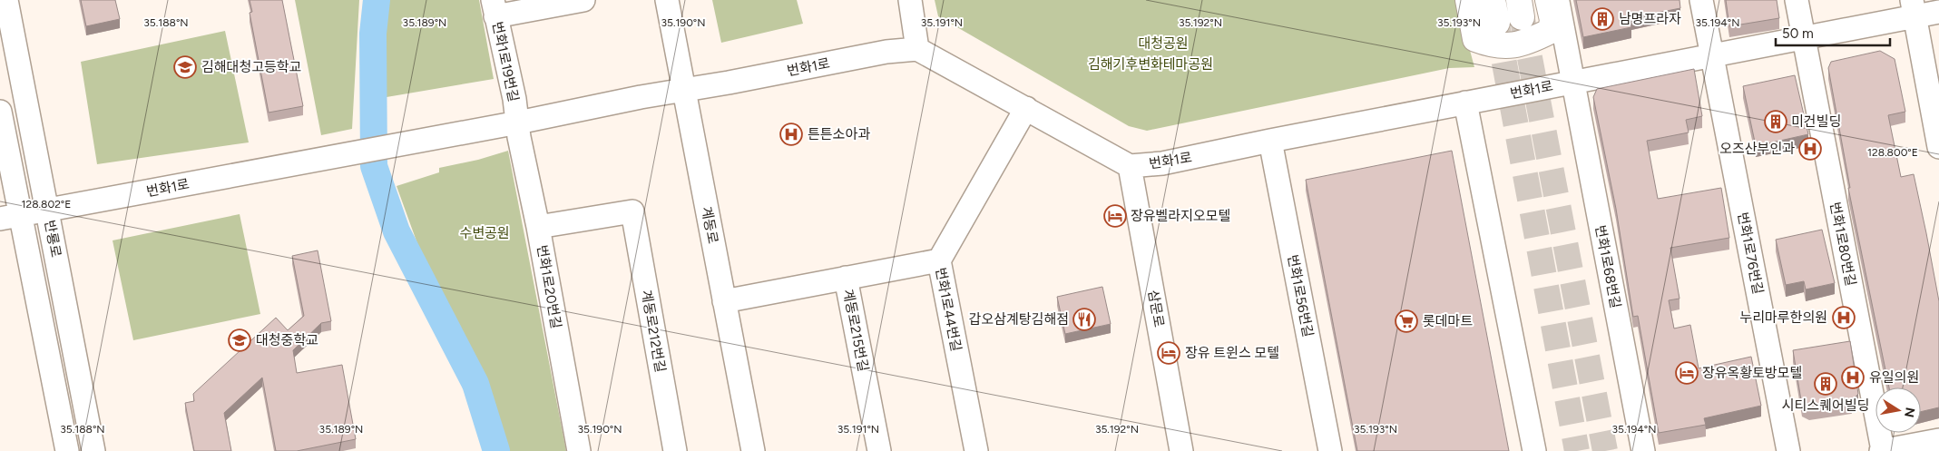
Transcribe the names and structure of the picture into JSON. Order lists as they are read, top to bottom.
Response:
{
  "streets": {
    "street": [
      "번화1로19번길",
      "번화1로",
      "계동로",
      "반룡로",
      "번화1로80번길",
      "번화1로76번길",
      "번화1로68번길",
      "번화1로20번길",
      "번화1로56번길",
      "삼문로",
      "번화1로44번길",
      "계동로215번길",
      "계동로212번길"
    ]
  },
  "crossings": [
    ["번화1로19번길", "번화1로"],
    ["번화1로19번길", "번화1로20번길"],
    ["번화1로", "계동로"],
    ["번화1로", "반룡로"],
    ["번화1로", "번화1로80번길"],
    ["번화1로", "번화1로76번길"],
    ["번화1로", "번화1로68번길"],
    ["번화1로", "번화1로20번길"],
    ["번화1로", "번화1로56번길"],
    ["번화1로", "삼문로"],
    ["번화1로", "번화1로44번길"],
    ["계동로", "계동로215번길"],
    ["번화1로20번길", "계동로212번길"]
  ],
  "parks": ["대청공원", "김해기후변화테마공원", "수변공원"],
  "places": {
    "building": ["남명프라자", "미건빌딩", "시티스퀘어빌딩"],
    "school or university": ["김해대청고등학교", "대청중학교"],
    "hospital": [
      "튼튼소아과",
      "오즈산부인과",
      "누리마루한의원",
      "유일의원"
    ],
    "hotel": ["장유벨라지오모텔", "장유 트윈스 모텔", "장유옥황토방모텔"],
    "restaurant": ["갑오삼계탕김해점"],
    "supermarket": ["롯데마트"]
  },
  "scale_bar": "50 m",
  "north": "right",
  "coordinates": [
    "35.188°N",
    "35.189°N",
    "35.190°N",
    "35.191°N",
    "35.192°N",
    "35.193°N",
    "35.194°N",
    "128.800°E",
    "128.802°E"
  ]
}
